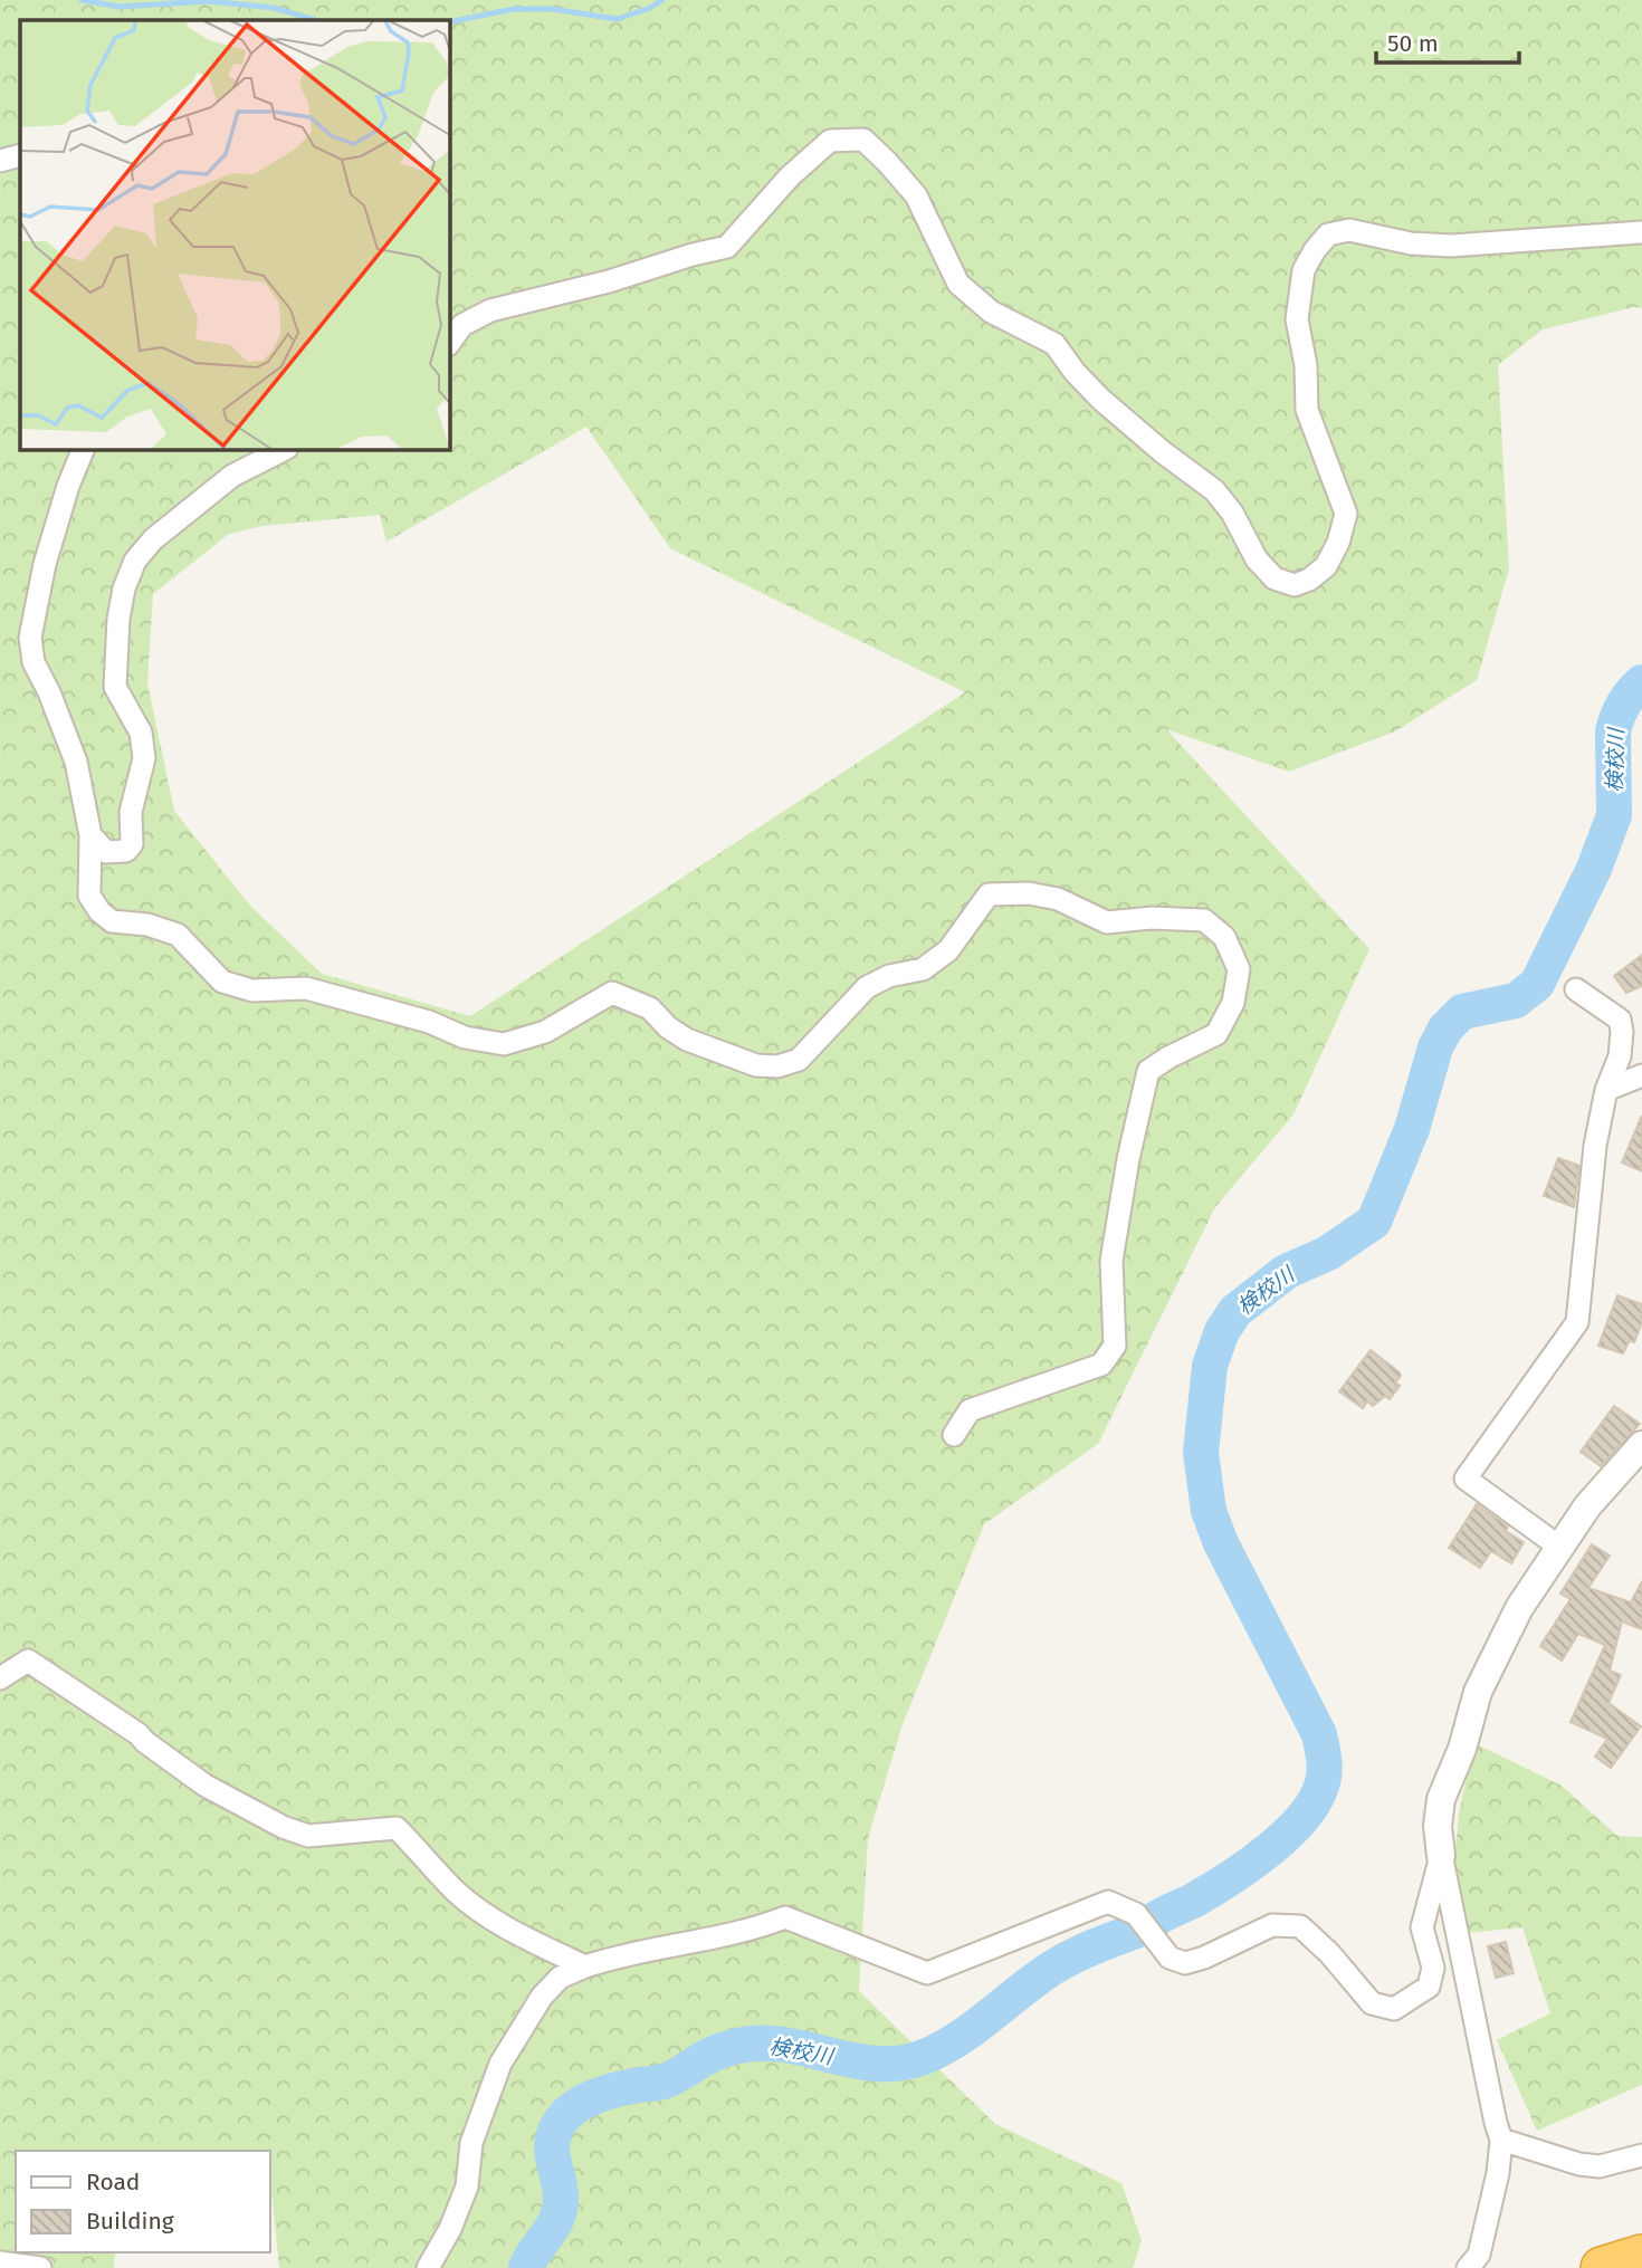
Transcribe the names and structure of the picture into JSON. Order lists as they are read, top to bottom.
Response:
{
  "water": ["検校川"],
  "legend": ["Road", "Building"],
  "scale_bar": "50 m"
}
